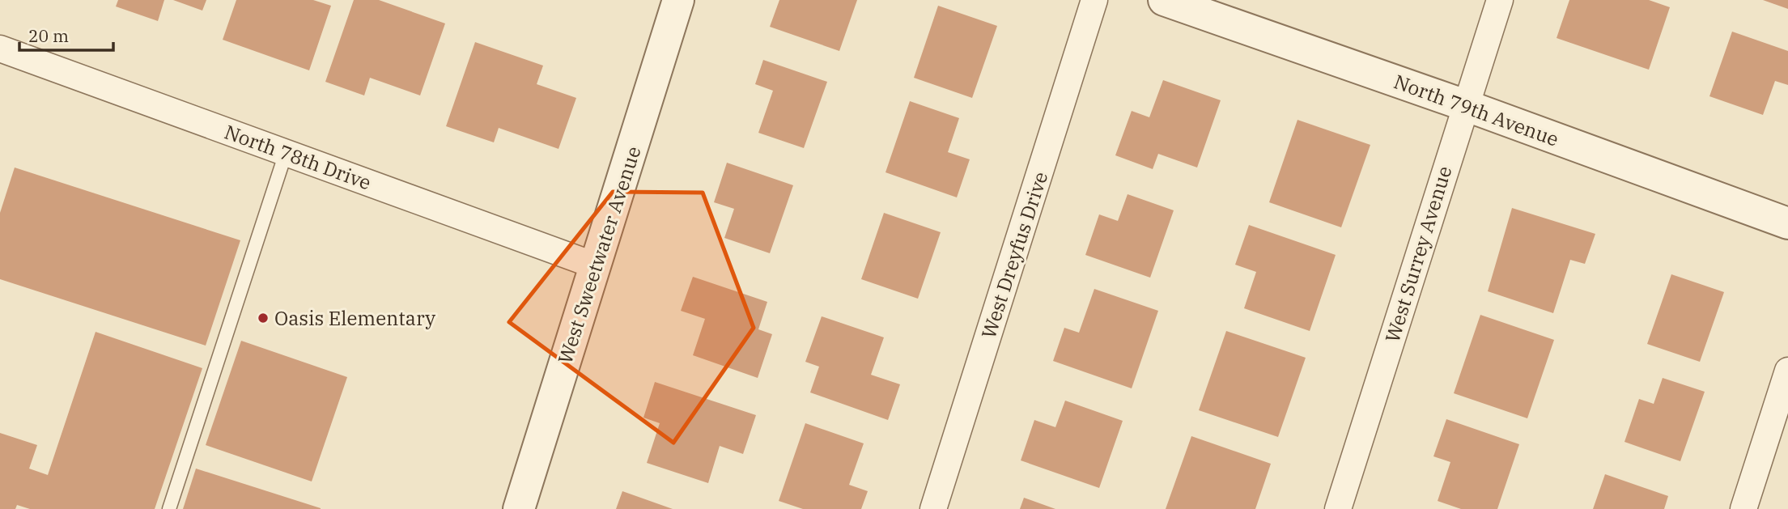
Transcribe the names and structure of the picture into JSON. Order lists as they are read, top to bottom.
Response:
{
  "streets": {
    "street": [
      "North 79th Avenue",
      "North 78th Drive",
      "West Surrey Avenue",
      "West Sweetwater Avenue",
      "West Dreyfus Drive"
    ]
  },
  "crossings": [
    ["North 79th Avenue", "West Surrey Avenue"],
    ["North 78th Drive", "West Sweetwater Avenue"]
  ],
  "places": ["Oasis Elementary"],
  "scale_bar": "20 m"
}
